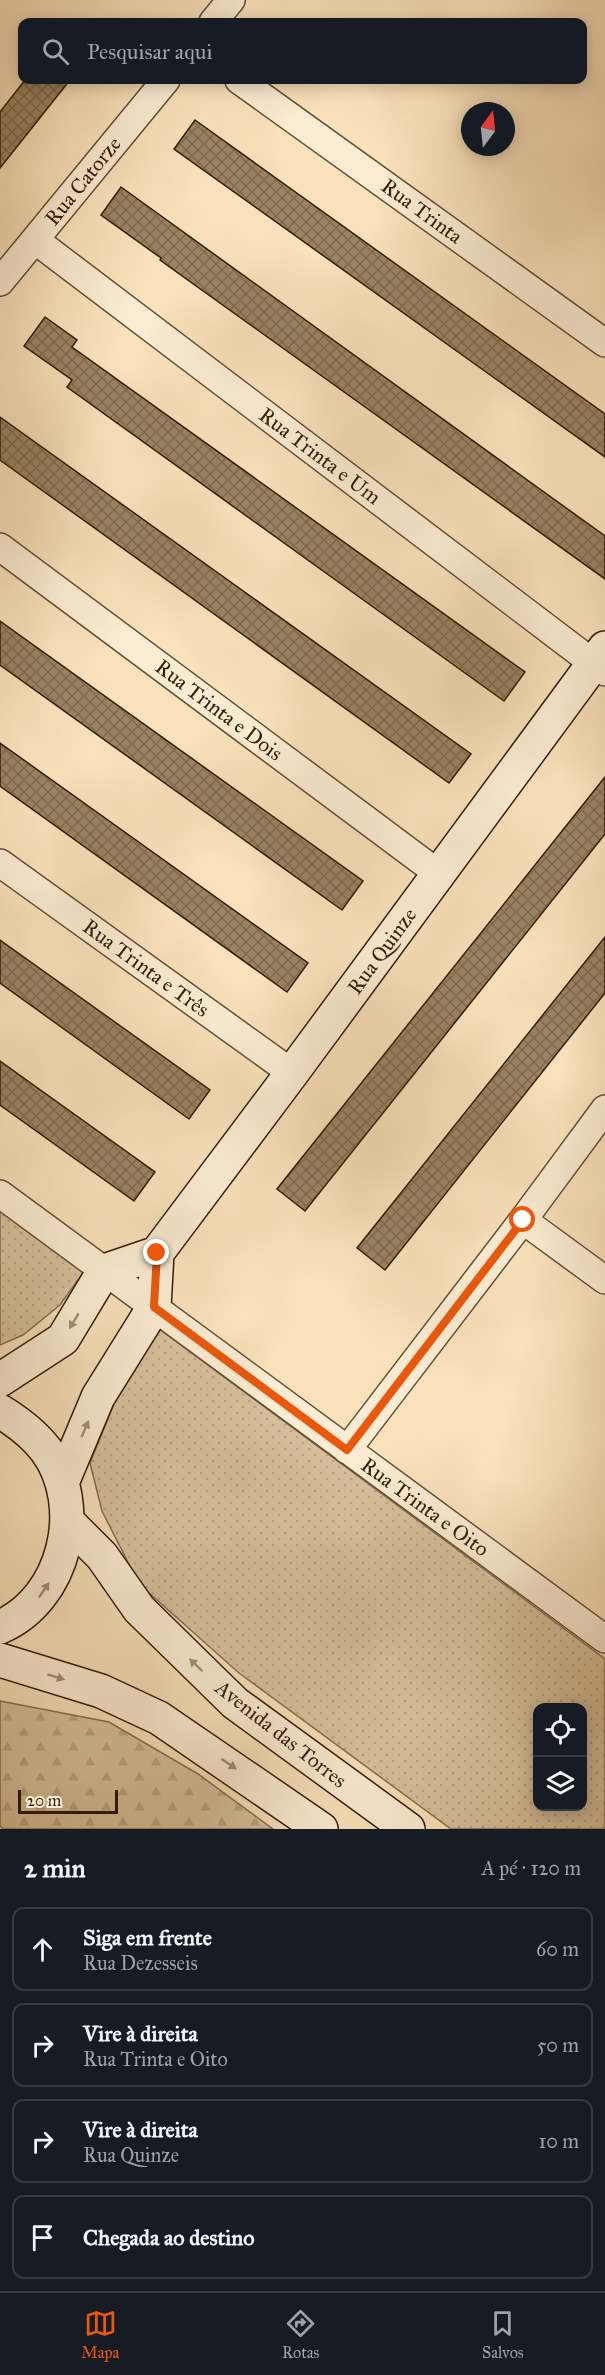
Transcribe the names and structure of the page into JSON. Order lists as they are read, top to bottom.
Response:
{
  "streets": {
    "street": [
      "Rua Catorze",
      "Rua Trinta",
      "Rua Trinta e Um",
      "Rua Trinta e Dois",
      "Rua Quinze",
      "Rua Trinta e Três",
      "Rua Trinta e Oito",
      "Avenida das Torres"
    ]
  },
  "crossings": [
    ["Rua Catorze", "Rua Trinta e Um"],
    ["Rua Trinta e Um", "Rua Quinze"],
    ["Rua Trinta e Dois", "Rua Quinze"],
    ["Rua Quinze", "Rua Trinta e Três"]
  ],
  "scale_bar": "20 m",
  "north": "top",
  "page": {
    "search": "Pesquisar aqui",
    "scale": "20 m",
    "heading": ["2 min", "A pé · 120 m"],
    "list": [
      ["Siga em frente", "Rua Dezesseis", "60 m"],
      ["Vire à direita", "Rua Trinta e Oito", "50 m"],
      ["Vire à direita", "Rua Quinze", "10 m"],
      "Chegada ao destino"
    ],
    "nav": ["Mapa", "Rotas", "Salvos"]
  }
}
